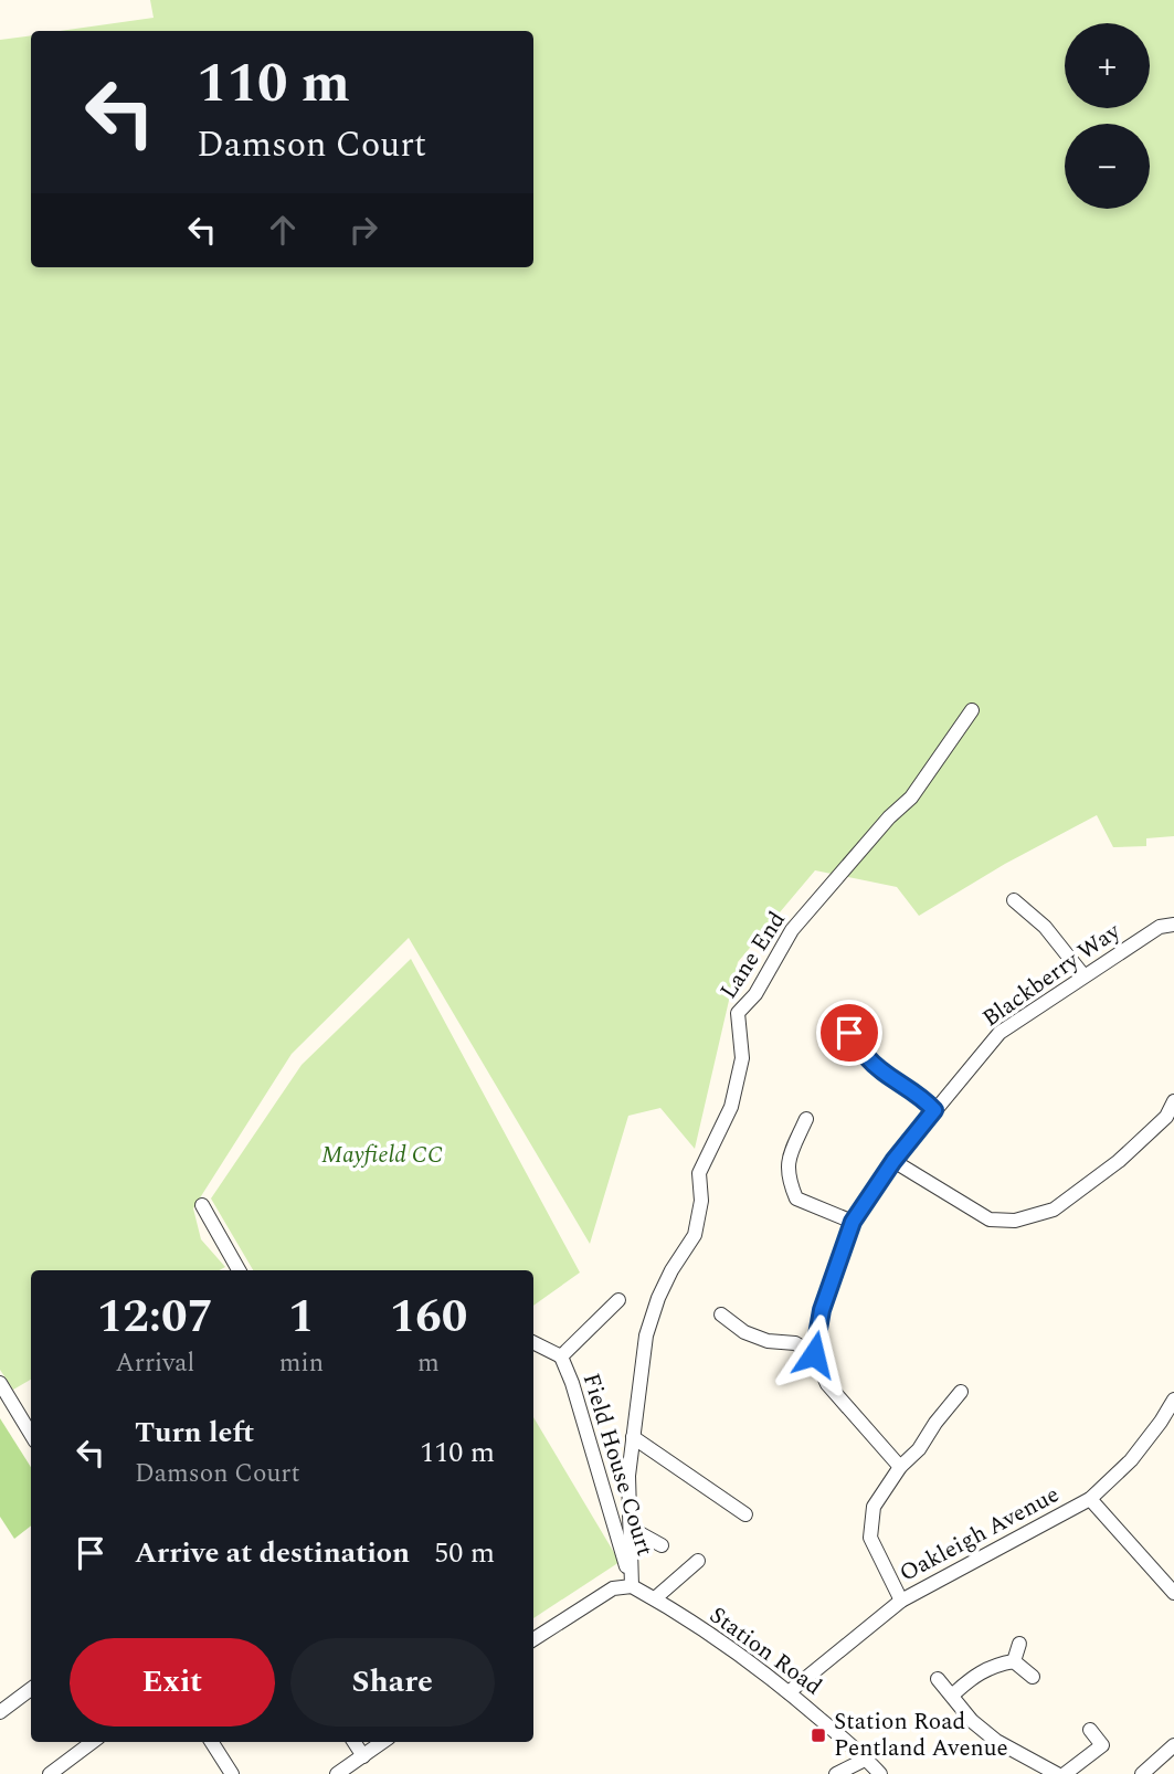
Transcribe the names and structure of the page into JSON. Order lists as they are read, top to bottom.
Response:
{
  "streets": {
    "street": [
      "Lane End",
      "Blackberry Way",
      "Field House Court",
      "Oakleigh Avenue",
      "Station Road"
    ]
  },
  "crossings": [
    ["Lane End", "Field House Court"],
    ["Lane End", "Station Road"],
    ["Field House Court", "Station Road"],
    ["Oakleigh Avenue", "Station Road"]
  ],
  "parks": ["Mayfield CC"],
  "places": {
    "transit": ["Station Road Pentland Avenue"]
  },
  "page": {
    "map_buttons": ["+", "−"],
    "turn": ["110 m", "Damson Court"],
    "eta": [
      "12:07",
      "Arrival",
      "1",
      "min",
      "160",
      "m"
    ],
    "list": [
      {
        "name": "Turn left",
        "note": "Damson Court",
        "value": "110 m"
      },
      {
        "name": "Arrive at destination",
        "value": "50 m"
      }
    ],
    "buttons": ["Exit", "Share"]
  }
}
